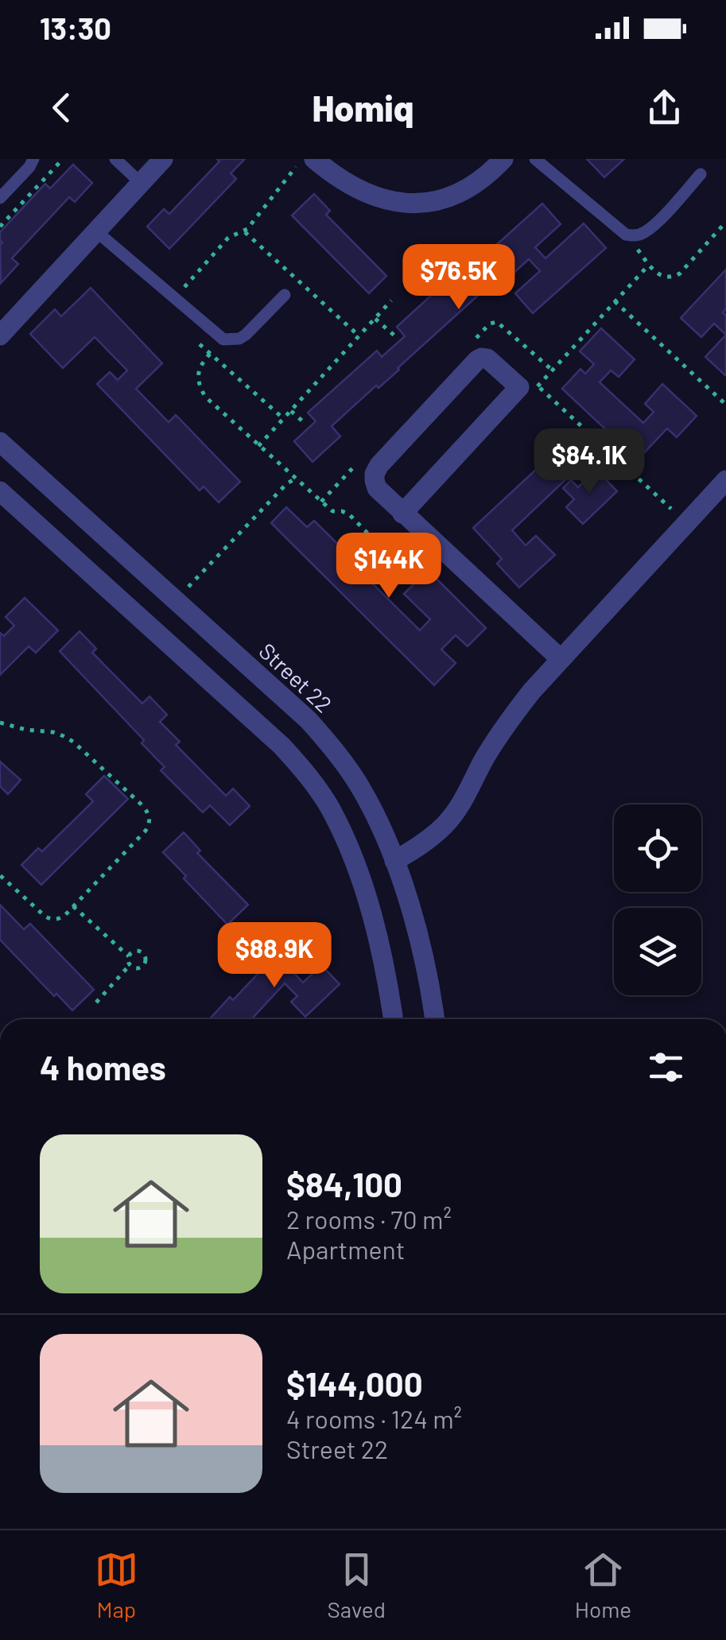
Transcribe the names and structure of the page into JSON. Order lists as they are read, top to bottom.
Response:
{
  "streets": {
    "street": ["Street 22"]
  },
  "page": {
    "status": "13:30",
    "header": "Homiq",
    "price": [
      "$76.5K",
      "$84.1K",
      "$144K",
      "$88.9K"
    ],
    "heading": "4 homes",
    "list": [
      {
        "name": "$84,100",
        "note": "2 rooms · 70 m² · Apartment"
      },
      {
        "name": "$144,000",
        "note": "4 rooms · 124 m² · Street 22"
      }
    ],
    "tabs": ["Map", "Saved", "Home"]
  }
}
